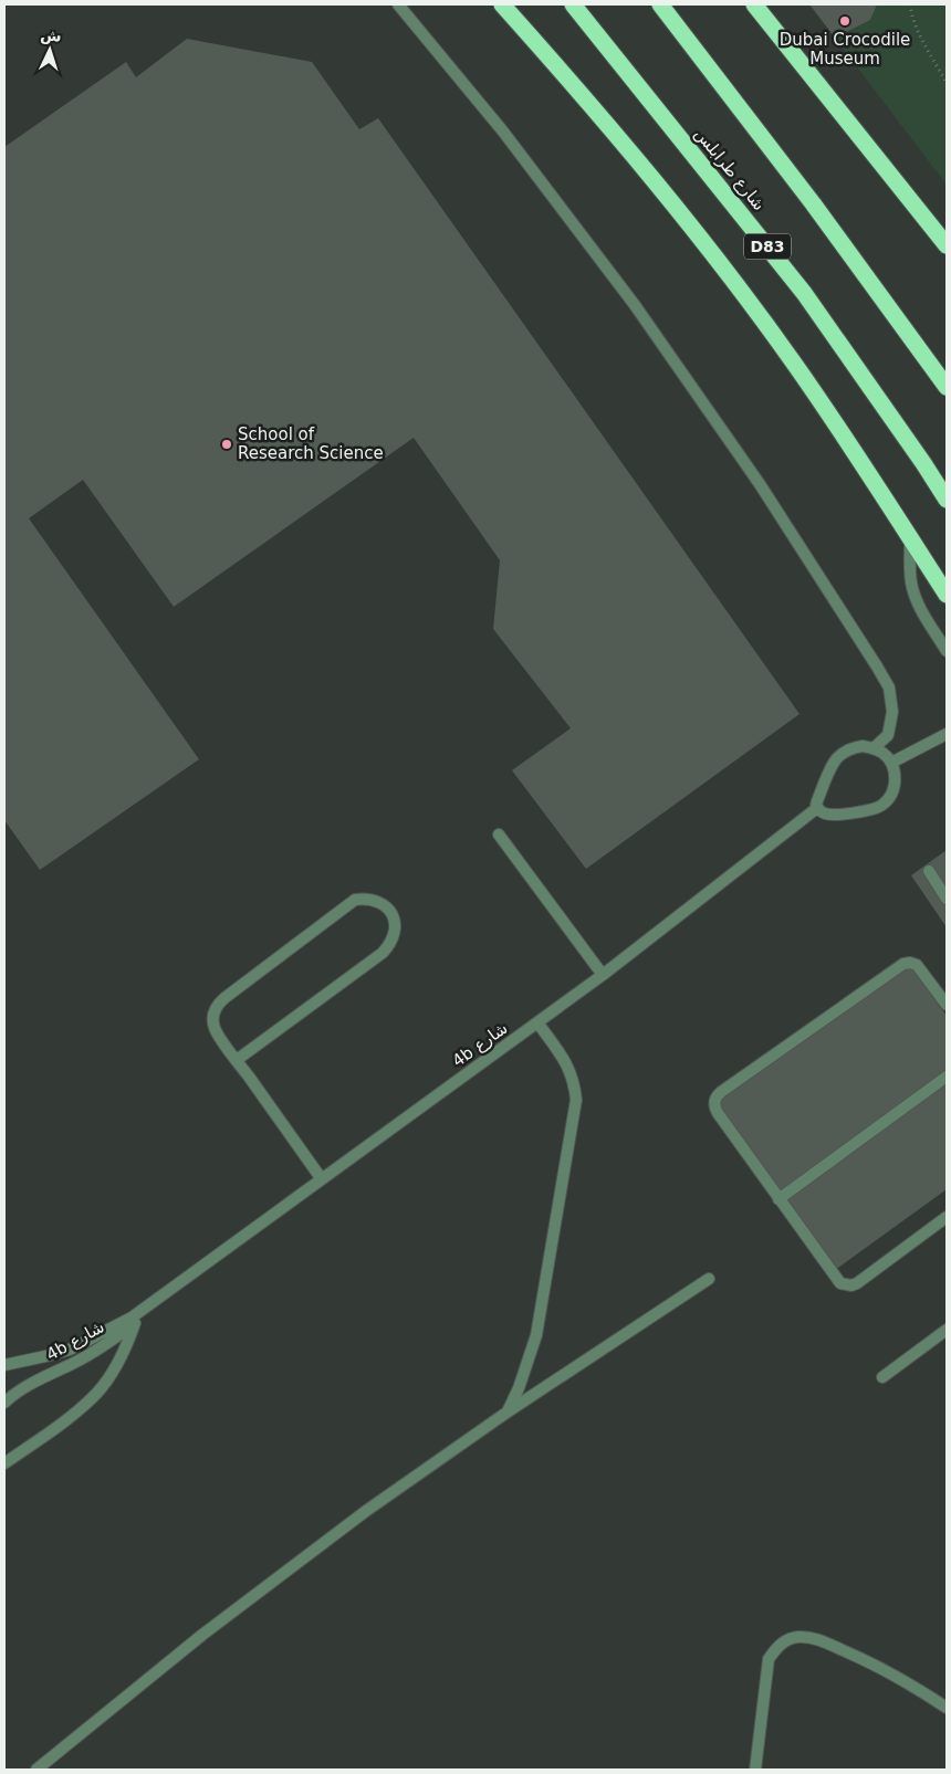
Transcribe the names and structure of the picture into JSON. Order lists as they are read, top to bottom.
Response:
{
  "streets": {
    "highway": ["شارع طرابلس", "D83"],
    "lane": ["4b شارع"]
  },
  "places": ["Dubai Crocodile Museum", "School of Research Science"],
  "north": "top"
}
